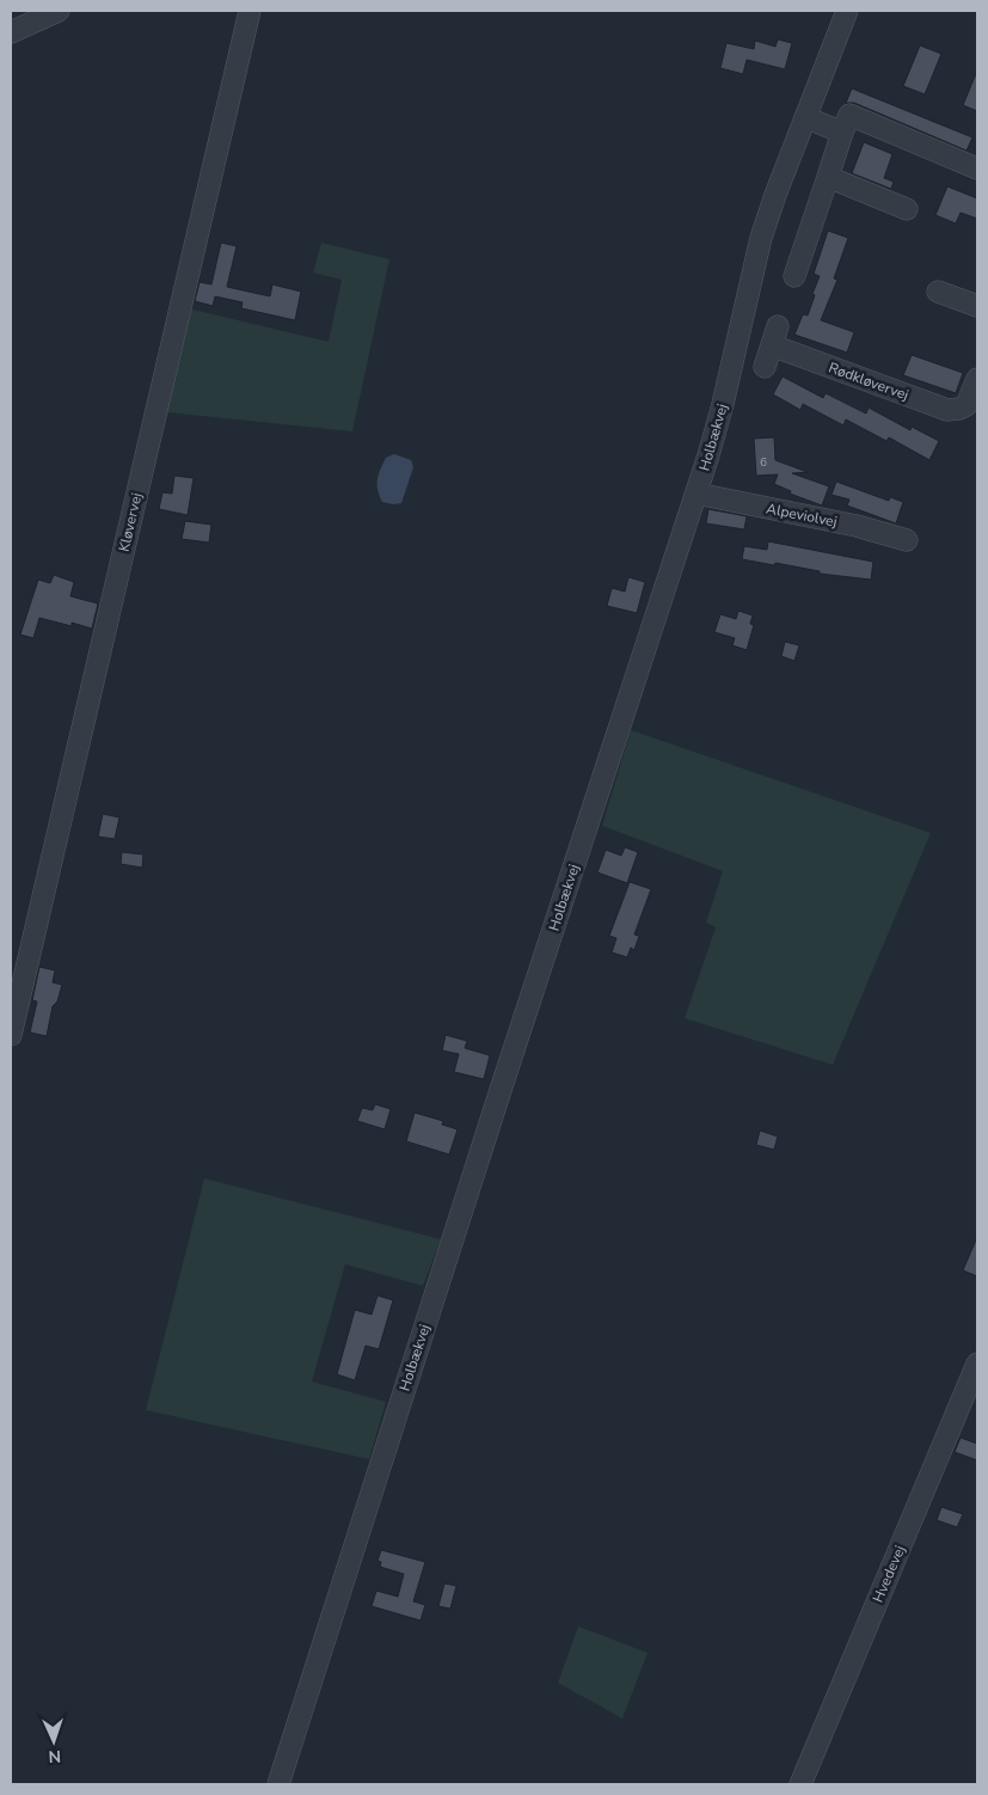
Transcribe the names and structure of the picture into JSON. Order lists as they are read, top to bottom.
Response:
{
  "streets": {
    "street": [
      "Rødkløvervej",
      "Holbækvej",
      "Alpeviolvej",
      "Kløvervej",
      "Hvedevej"
    ]
  },
  "crossings": [
    ["Holbækvej", "Alpeviolvej"]
  ],
  "house_numbers": ["6"],
  "north": "bottom"
}
